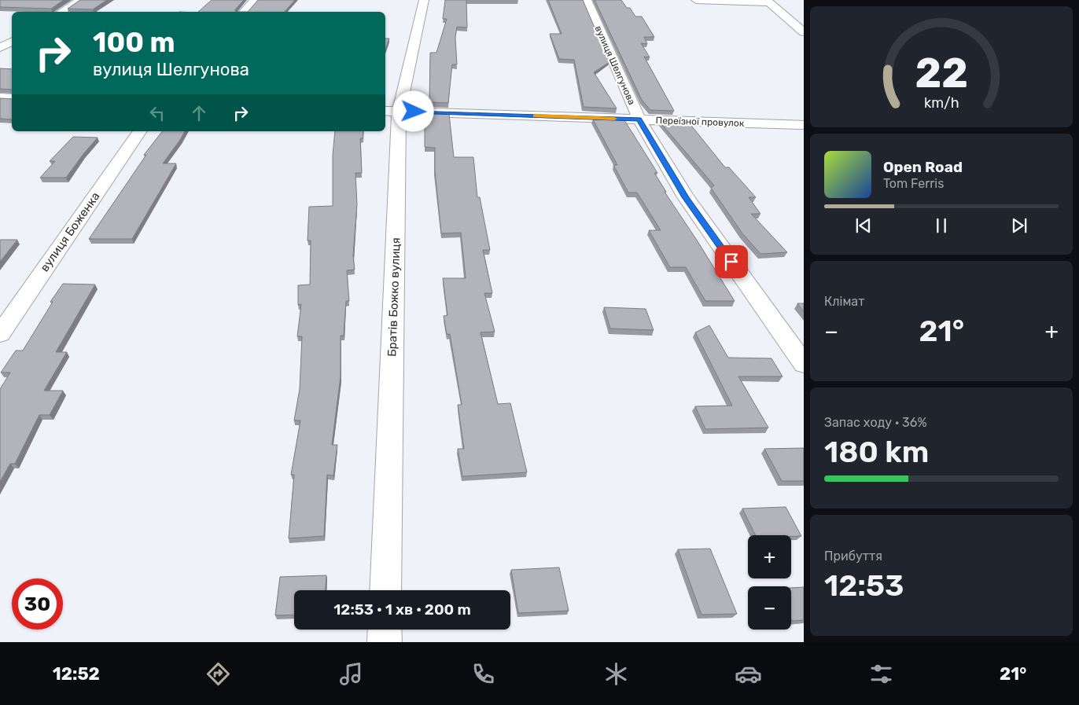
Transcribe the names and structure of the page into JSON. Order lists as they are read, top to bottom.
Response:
{
  "streets": {
    "street": [
      "вулиця Шелгунова",
      "Переїзної провулок",
      "вулиця Боженка",
      "Братів Божко вулиця"
    ]
  },
  "crossings": [
    ["вулиця Шелгунова", "Переїзної провулок"],
    ["Переїзної провулок", "Братів Божко вулиця"]
  ],
  "page": {
    "turn": ["100 m", "вулиця Шелгунова"],
    "song": ["Open Road", "Tom Ferris"],
    "tile": [
      "Клімат",
      ["Запас ходу · 36%", "180 km"],
      ["Прибуття", "12:53"]
    ],
    "heat": ["−", "21°", "+"],
    "map_buttons": ["+", "−"],
    "limit": "30",
    "trip": "12:53 · 1 хв · 200 m",
    "tabs": ["12:52", "21°"],
    "gauge": ["22", "km/h"]
  }
}
